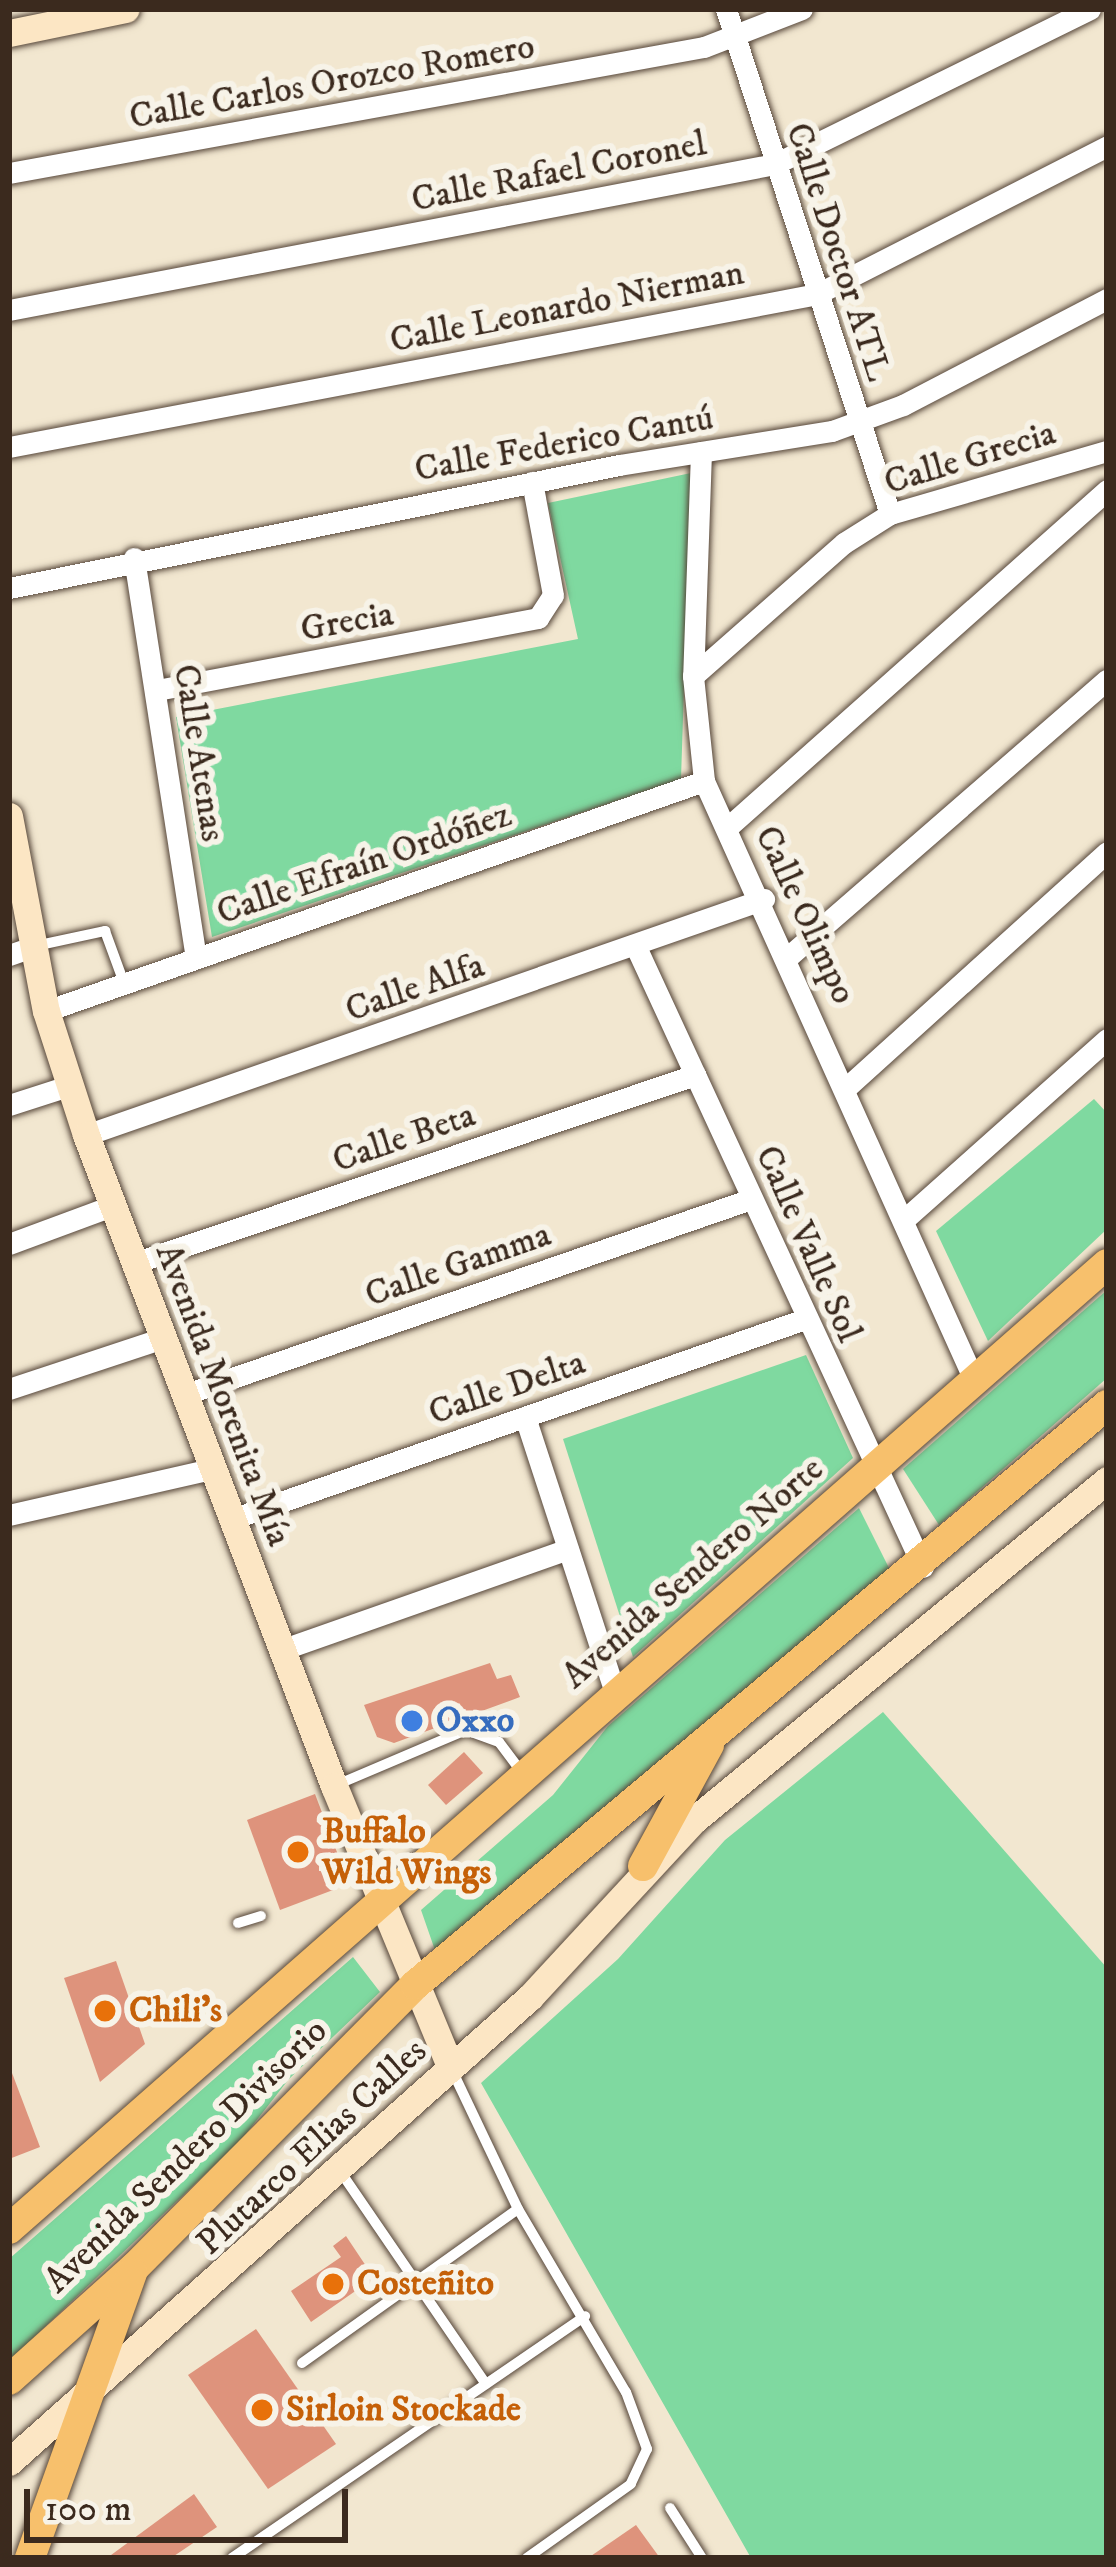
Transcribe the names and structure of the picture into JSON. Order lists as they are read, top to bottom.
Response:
{
  "streets": {
    "main road": ["Avenida Sendero Norte", "Avenida Sendero Divisorio"],
    "street": [
      "Calle Carlos Orozco Romero",
      "Calle Rafael Coronel",
      "Calle Doctor ATL",
      "Calle Leonardo Nierman",
      "Calle Federico Cantú",
      "Calle Grecia",
      "Grecia",
      "Calle Atenas",
      "Calle Efraín Ordóñez",
      "Calle Olimpo",
      "Calle Alfa",
      "Calle Beta",
      "Calle Valle Sol",
      "Calle Gamma",
      "Calle Delta",
      "Avenida Morenita Mía",
      "Plutarco Elias Calles"
    ]
  },
  "crossings": [
    ["Calle Carlos Orozco Romero", "Calle Doctor ATL"],
    ["Calle Rafael Coronel", "Calle Doctor ATL"],
    ["Calle Doctor ATL", "Calle Leonardo Nierman"],
    ["Calle Doctor ATL", "Calle Federico Cantú"],
    ["Calle Doctor ATL", "Calle Grecia"],
    ["Calle Federico Cantú", "Grecia"],
    ["Calle Federico Cantú", "Calle Atenas"],
    ["Calle Federico Cantú", "Calle Olimpo"],
    ["Calle Grecia", "Calle Olimpo"],
    ["Grecia", "Calle Atenas"],
    ["Calle Atenas", "Calle Efraín Ordóñez"],
    ["Calle Efraín Ordóñez", "Calle Olimpo"],
    ["Calle Efraín Ordóñez", "Avenida Morenita Mía"],
    ["Calle Olimpo", "Calle Alfa"],
    ["Calle Olimpo", "Avenida Sendero Norte"],
    ["Calle Alfa", "Calle Valle Sol"],
    ["Calle Alfa", "Avenida Morenita Mía"],
    ["Calle Beta", "Calle Valle Sol"],
    ["Calle Beta", "Avenida Morenita Mía"],
    ["Calle Valle Sol", "Calle Gamma"],
    ["Calle Valle Sol", "Calle Delta"],
    ["Calle Valle Sol", "Avenida Sendero Norte"],
    ["Calle Gamma", "Avenida Morenita Mía"],
    ["Calle Delta", "Avenida Morenita Mía"],
    ["Avenida Morenita Mía", "Avenida Sendero Norte"],
    ["Avenida Morenita Mía", "Plutarco Elias Calles"],
    ["Avenida Morenita Mía", "Avenida Sendero Divisorio"]
  ],
  "places": [
    "Oxxo",
    "Buffalo Wild Wings",
    "Chili's",
    "Costeñito",
    "Sirloin Stockade"
  ],
  "scale_bar": "100 m"
}
